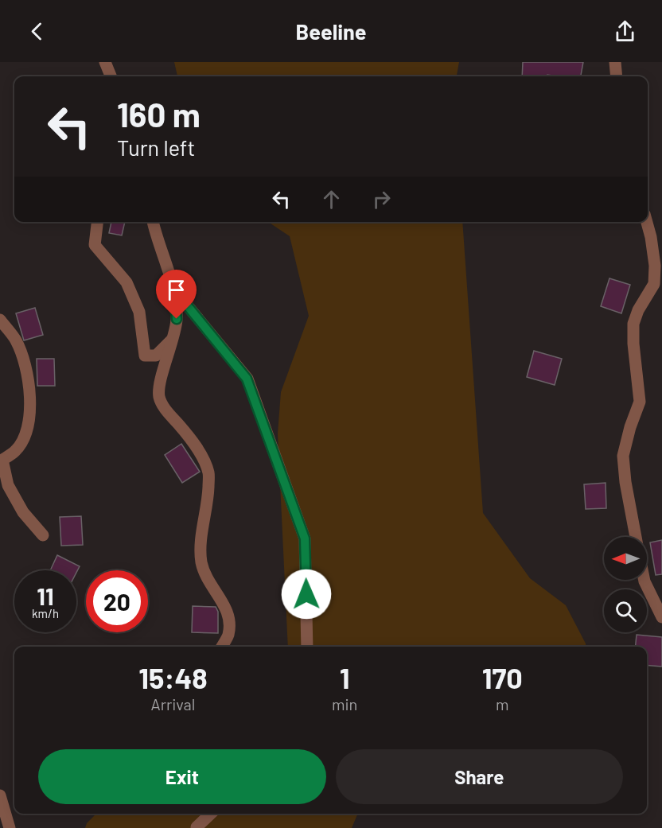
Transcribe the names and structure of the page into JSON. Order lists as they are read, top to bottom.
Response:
{
  "north": "left",
  "page": {
    "header": "Beeline",
    "turn": ["160 m", "Turn left"],
    "speed": "11 km/h",
    "limit": "20",
    "eta": [
      "15:48",
      "Arrival",
      "1",
      "min",
      "170",
      "m"
    ],
    "buttons": ["Exit", "Share"]
  }
}
